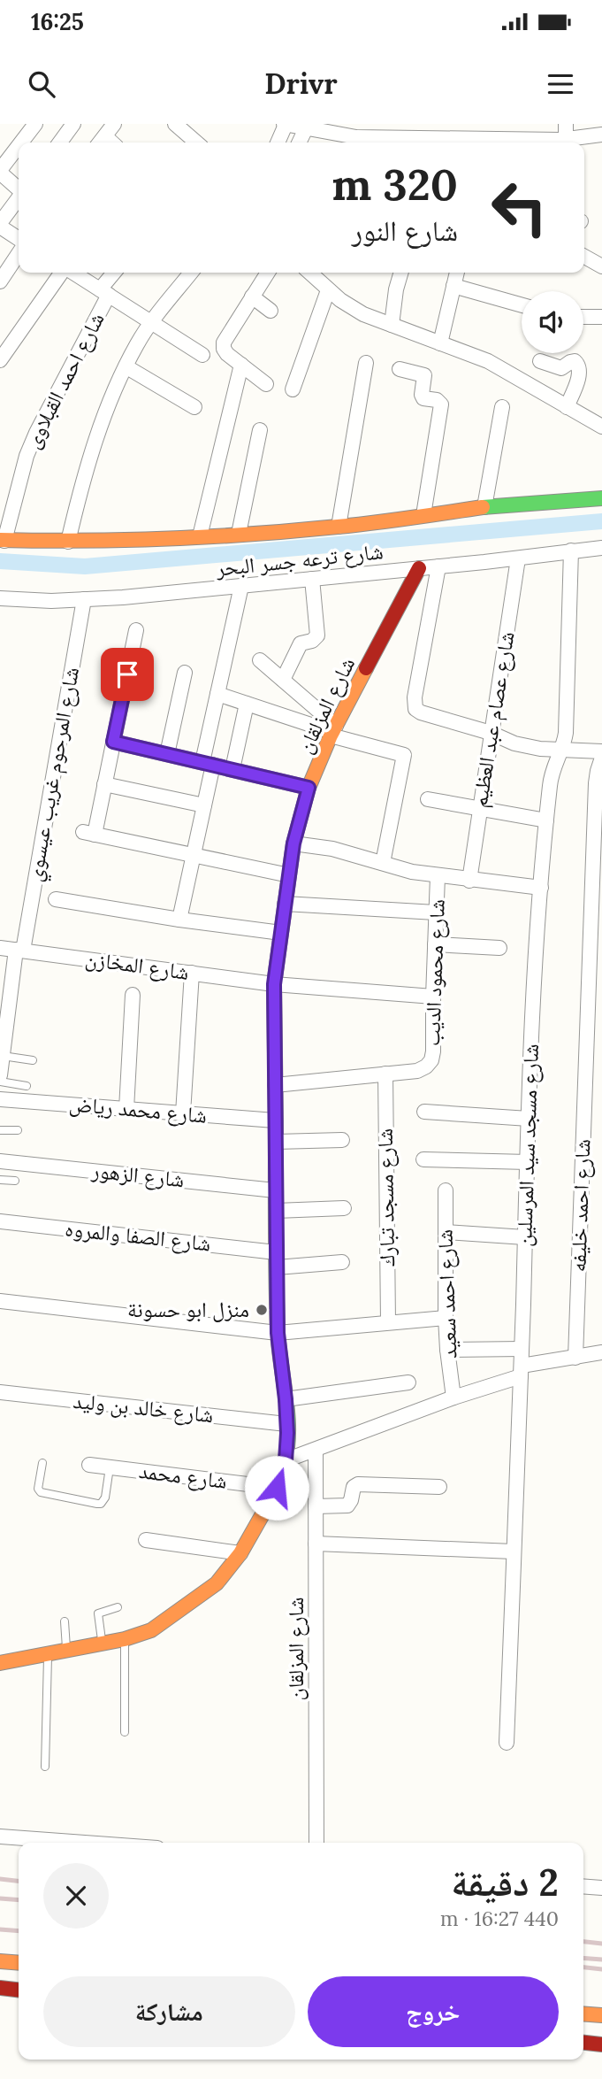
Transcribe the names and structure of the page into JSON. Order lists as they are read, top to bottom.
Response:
{
  "streets": {
    "main road": ["شارع ترعه جسر البحر", "شارع المزلقان"],
    "street": [
      "شارع احمد القبلاوى",
      "شارع عصام عبد العظيم",
      "شارع المرحوم غريب عيسوي",
      "شارع المخازن",
      "شارع محمود الديب",
      "شارع محمد رياض",
      "شارع مسجد سيد المرسلين",
      "شارع الزهور",
      "شارع مسجد تبارك",
      "شارع احمد خليفه",
      "شارع الصفا والمروه",
      "شارع احمد سعيد",
      "شارع خالد بن وليد",
      "شارع محمد"
    ]
  },
  "crossings": [
    ["شارع احمد القبلاوى", "شارع ترعه جسر البحر"],
    ["شارع ترعه جسر البحر", "شارع المزلقان"],
    ["شارع ترعه جسر البحر", "شارع عصام عبد العظيم"],
    ["شارع ترعه جسر البحر", "شارع المرحوم غريب عيسوي"],
    ["شارع ترعه جسر البحر", "شارع مسجد سيد المرسلين"],
    ["شارع المزلقان", "شارع المخازن"],
    ["شارع المزلقان", "شارع محمد رياض"],
    ["شارع المزلقان", "شارع الزهور"],
    ["شارع المزلقان", "شارع الصفا والمروه"],
    ["شارع المزلقان", "شارع خالد بن وليد"],
    ["شارع المزلقان", "شارع محمد"],
    ["شارع المرحوم غريب عيسوي", "شارع المخازن"],
    ["شارع المخازن", "شارع محمود الديب"],
    ["شارع محمود الديب", "شارع مسجد تبارك"]
  ],
  "places": ["منزل ابو حسونة"],
  "page": {
    "status": "16:25",
    "header": "Drivr",
    "turn": ["320 m", "شارع النور"],
    "heading": ["2 دقيقة", "440 m · 16:27"],
    "buttons": ["خروج", "مشاركة"]
  }
}
